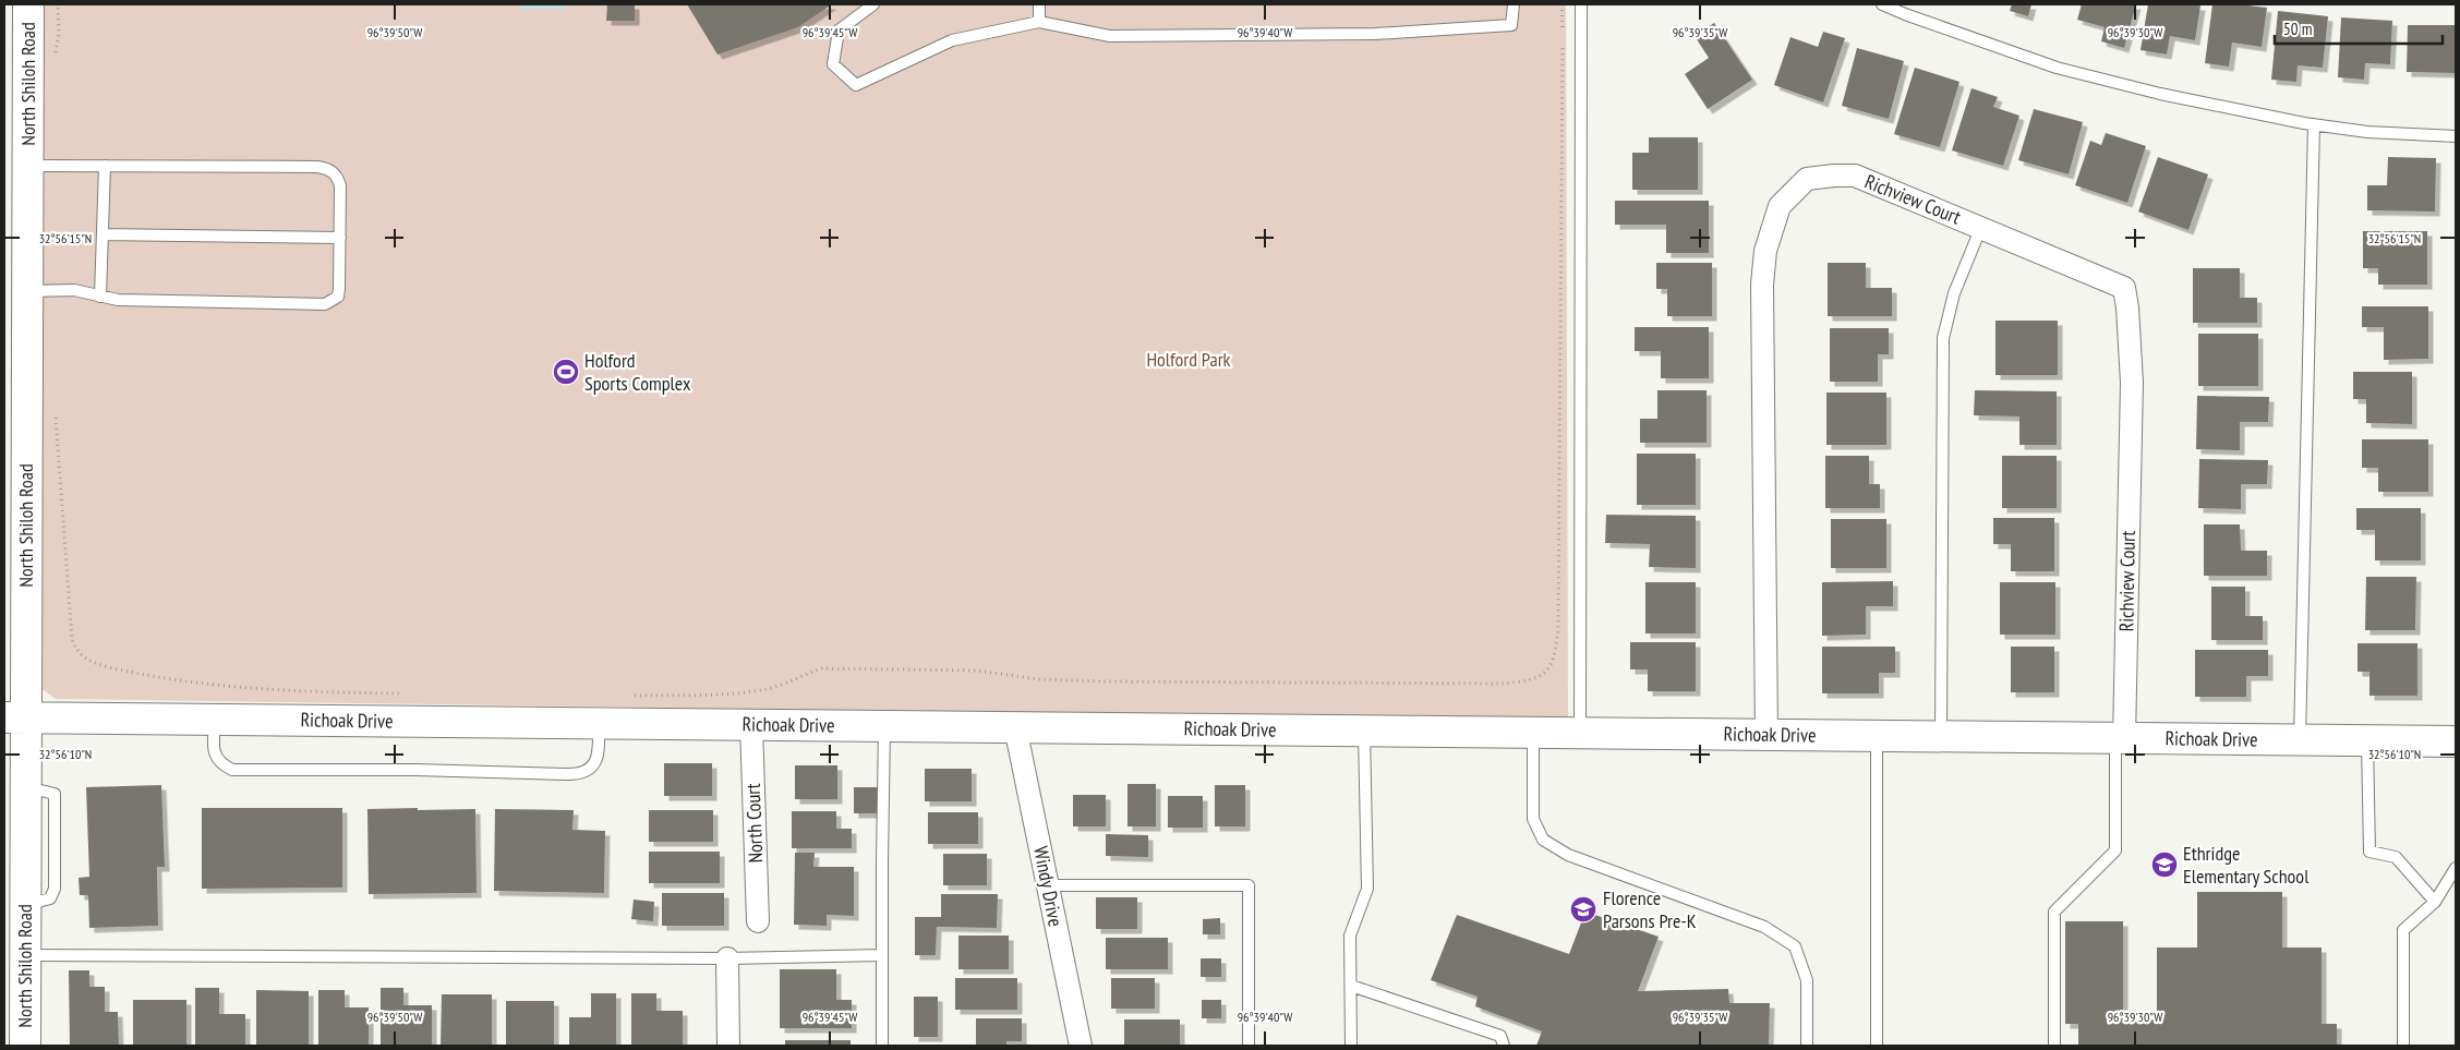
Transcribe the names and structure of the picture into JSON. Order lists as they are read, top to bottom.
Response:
{
  "streets": {
    "street": [
      "North Shiloh Road",
      "Richview Court",
      "Richoak Drive",
      "North Court",
      "Windy Drive"
    ]
  },
  "crossings": [
    ["North Shiloh Road", "Richoak Drive"],
    ["Richview Court", "Richoak Drive"],
    ["Richoak Drive", "North Court"],
    ["Richoak Drive", "Windy Drive"]
  ],
  "parks": ["Holford Park"],
  "places": {
    "sports": ["Holford Sports Complex"],
    "school or university": ["Ethridge Elementary School", "Florence Parsons Pre-K"]
  },
  "scale_bar": "50 m",
  "coordinates": [
    "96°39'50\"W",
    "96°39'45\"W",
    "96°39'40\"W",
    "96°39'35\"W",
    "96°39'30\"W",
    "32°56'15\"N",
    "32°56'10\"N"
  ]
}
